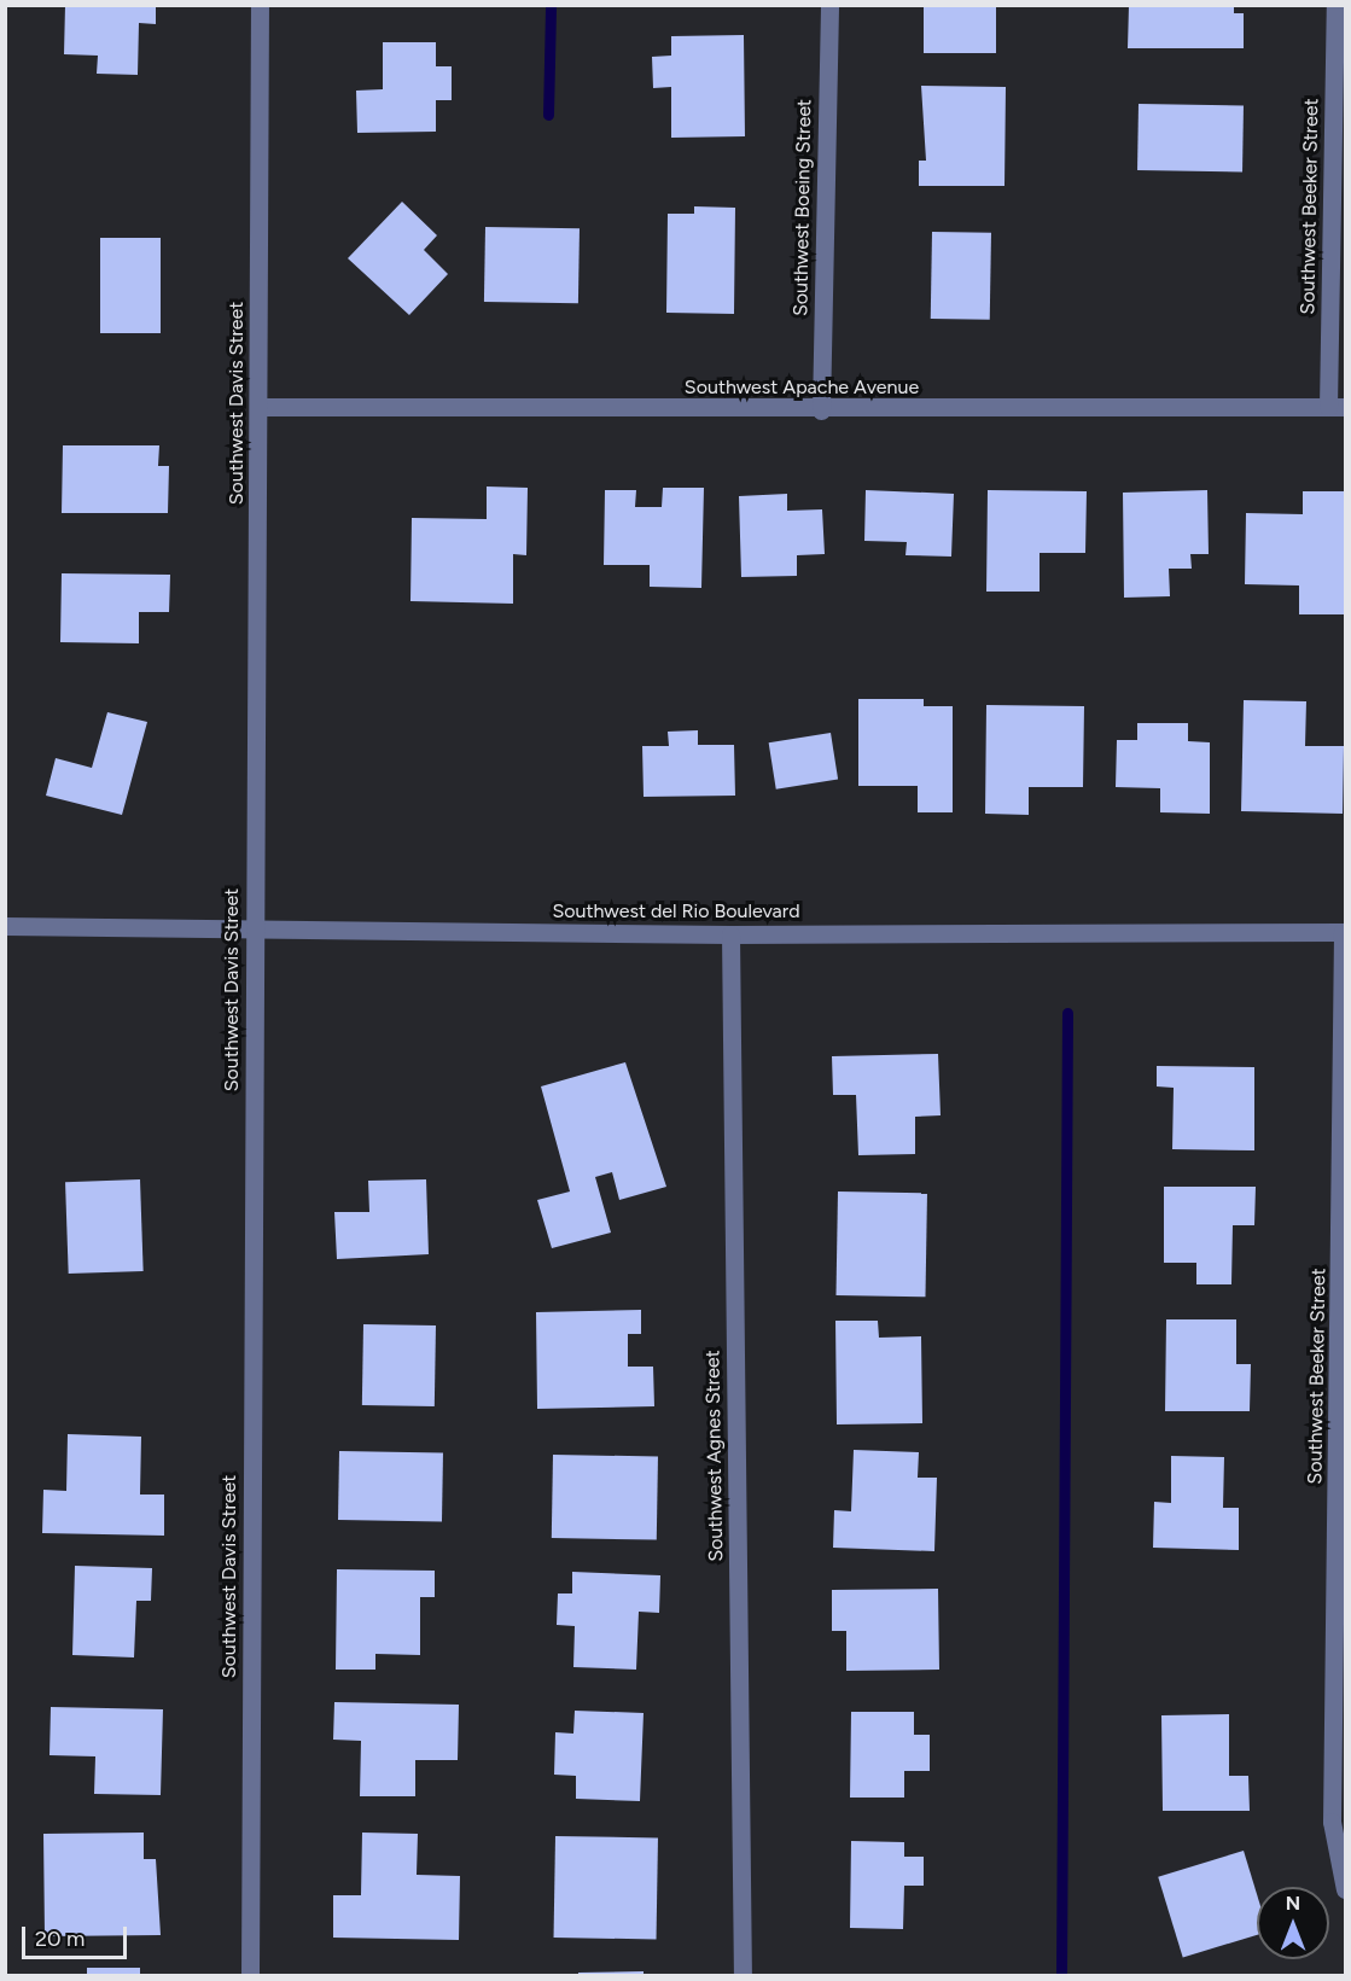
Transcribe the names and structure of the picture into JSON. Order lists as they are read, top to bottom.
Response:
{
  "streets": {
    "street": [
      "Southwest Beeker Street",
      "Southwest Boeing Street",
      "Southwest Apache Avenue",
      "Southwest Davis Street",
      "Southwest del Rio Boulevard",
      "Southwest Agnes Street"
    ]
  },
  "crossings": [
    ["Southwest Beeker Street", "Southwest Apache Avenue"],
    ["Southwest Beeker Street", "Southwest del Rio Boulevard"],
    ["Southwest Boeing Street", "Southwest Apache Avenue"],
    ["Southwest Apache Avenue", "Southwest Davis Street"],
    ["Southwest Davis Street", "Southwest del Rio Boulevard"],
    ["Southwest del Rio Boulevard", "Southwest Agnes Street"]
  ],
  "scale_bar": "20 m",
  "north": "top"
}
